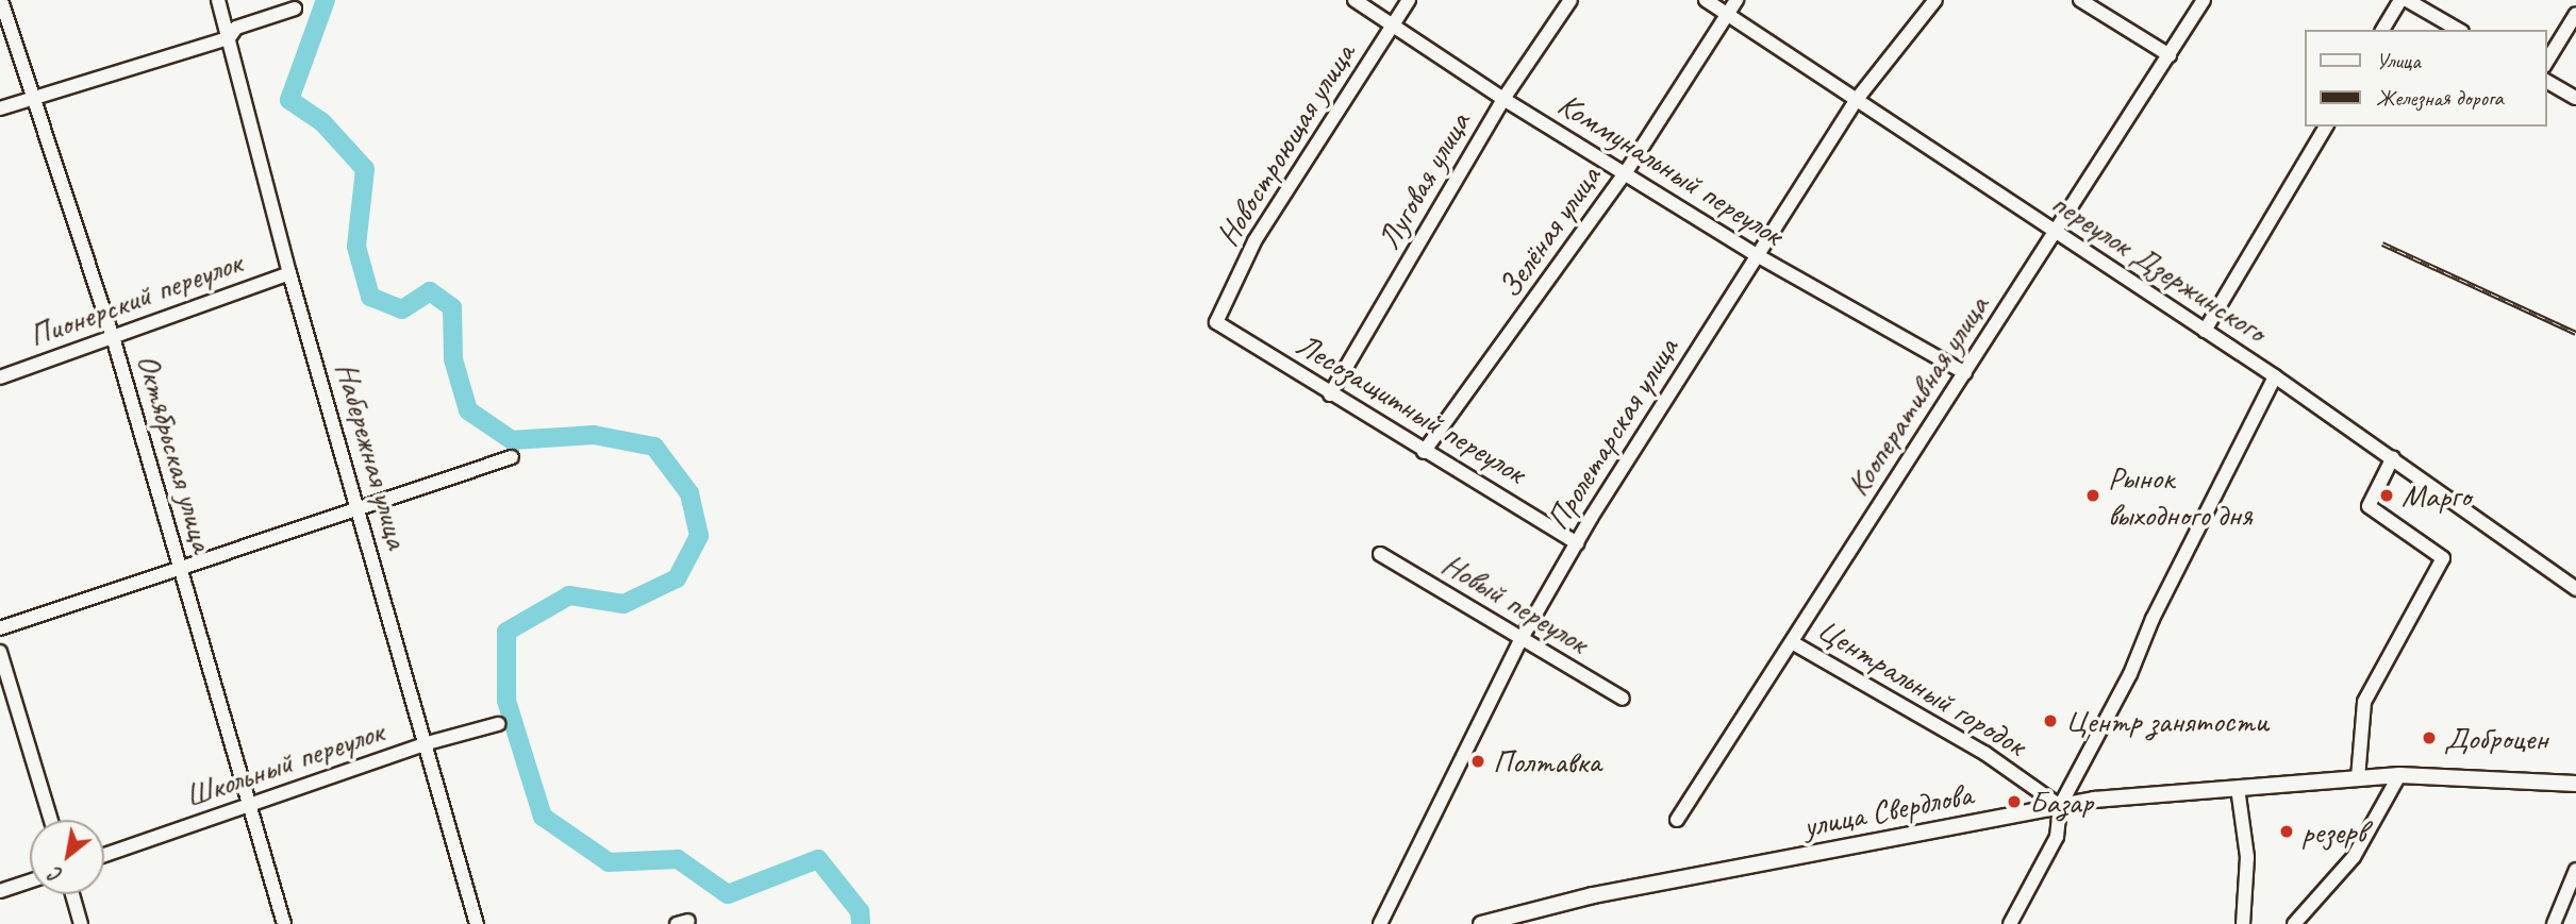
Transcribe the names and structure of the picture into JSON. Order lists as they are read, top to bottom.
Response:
{
  "streets": {
    "main road": ["улица Свердлова"],
    "street": [
      "Новостроющая улица",
      "Коммунальный переулок",
      "Луговая улица",
      "Зелёная улица",
      "переулок Дзержинского",
      "Пионерский переулок",
      "Кооперативная улица",
      "Лесозащитный переулок",
      "Пролетарская улица",
      "Октябрьская улица",
      "Набережная улица",
      "Новый переулок",
      "Центральный городок",
      "Школьный переулок"
    ]
  },
  "crossings": [
    ["Новостроющая улица", "Коммунальный переулок"],
    ["Новостроющая улица", "Лесозащитный переулок"],
    ["Коммунальный переулок", "Луговая улица"],
    ["Коммунальный переулок", "Зелёная улица"],
    ["Коммунальный переулок", "Кооперативная улица"],
    ["Коммунальный переулок", "Пролетарская улица"],
    ["Луговая улица", "Лесозащитный переулок"],
    ["Зелёная улица", "переулок Дзержинского"],
    ["Зелёная улица", "Лесозащитный переулок"],
    ["переулок Дзержинского", "Кооперативная улица"],
    ["переулок Дзержинского", "Пролетарская улица"],
    ["Пионерский переулок", "Октябрьская улица"],
    ["Пионерский переулок", "Набережная улица"],
    ["Кооперативная улица", "Центральный городок"],
    ["Лесозащитный переулок", "Пролетарская улица"],
    ["Пролетарская улица", "Новый переулок"],
    ["Октябрьская улица", "Школьный переулок"],
    ["Набережная улица", "Школьный переулок"],
    ["Центральный городок", "улица Свердлова"]
  ],
  "places": [
    "Рынок выходного дня",
    "Марго",
    "Центр занятости",
    "Доброцен",
    "Полтавка",
    "Базар",
    "резерв"
  ],
  "legend": ["Улица", "Железная дорога"],
  "north": "bottom left"
}
